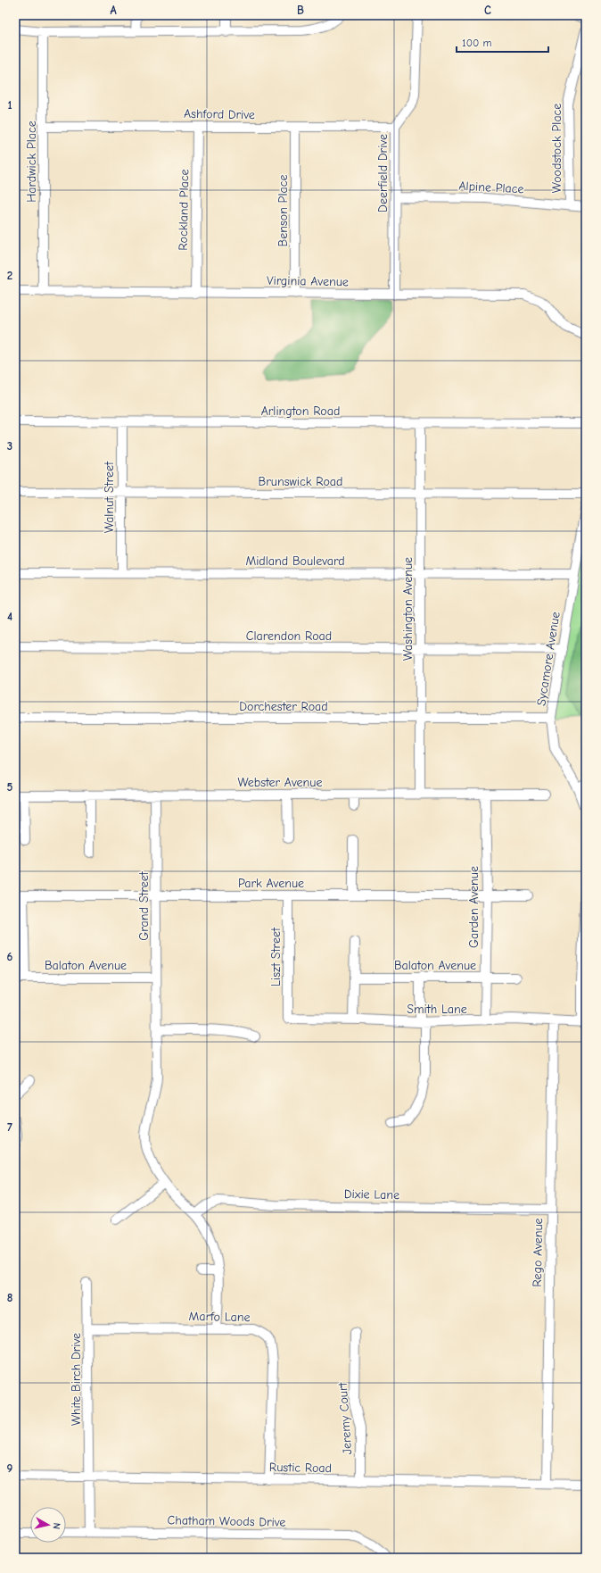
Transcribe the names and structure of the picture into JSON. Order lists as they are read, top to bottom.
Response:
{
  "streets": {
    "street": [
      "Ashford Drive",
      "Woodstock Place",
      "Hardwick Place",
      "Deerfield Drive",
      "Alpine Place",
      "Rockland Place",
      "Benson Place",
      "Virginia Avenue",
      "Arlington Road",
      "Brunswick Road",
      "Walnut Street",
      "Midland Boulevard",
      "Washington Avenue",
      "Clarendon Road",
      "Sycamore Avenue",
      "Dorchester Road",
      "Webster Avenue",
      "Park Avenue",
      "Grand Street",
      "Garden Avenue",
      "Liszt Street",
      "Balaton Avenue",
      "Smith Lane",
      "Dixie Lane",
      "Rego Avenue",
      "Marfo Lane",
      "White Birch Drive",
      "Jeremy Court",
      "Rustic Road",
      "Chatham Woods Drive"
    ]
  },
  "crossings": [
    ["Ashford Drive", "Hardwick Place"],
    ["Ashford Drive", "Deerfield Drive"],
    ["Ashford Drive", "Rockland Place"],
    ["Ashford Drive", "Benson Place"],
    ["Woodstock Place", "Alpine Place"],
    ["Hardwick Place", "Virginia Avenue"],
    ["Deerfield Drive", "Alpine Place"],
    ["Deerfield Drive", "Virginia Avenue"],
    ["Rockland Place", "Virginia Avenue"],
    ["Benson Place", "Virginia Avenue"],
    ["Arlington Road", "Walnut Street"],
    ["Arlington Road", "Washington Avenue"],
    ["Brunswick Road", "Walnut Street"],
    ["Brunswick Road", "Washington Avenue"],
    ["Walnut Street", "Midland Boulevard"],
    ["Midland Boulevard", "Washington Avenue"],
    ["Midland Boulevard", "Sycamore Avenue"],
    ["Washington Avenue", "Clarendon Road"],
    ["Washington Avenue", "Dorchester Road"],
    ["Washington Avenue", "Webster Avenue"],
    ["Clarendon Road", "Sycamore Avenue"],
    ["Sycamore Avenue", "Dorchester Road"],
    ["Webster Avenue", "Grand Street"],
    ["Webster Avenue", "Garden Avenue"],
    ["Park Avenue", "Grand Street"],
    ["Park Avenue", "Garden Avenue"],
    ["Park Avenue", "Liszt Street"],
    ["Grand Street", "Balaton Avenue"],
    ["Garden Avenue", "Balaton Avenue"],
    ["Garden Avenue", "Smith Lane"],
    ["Liszt Street", "Smith Lane"],
    ["Smith Lane", "Rego Avenue"],
    ["Dixie Lane", "Rego Avenue"],
    ["Rego Avenue", "Rustic Road"],
    ["Marfo Lane", "White Birch Drive"],
    ["Marfo Lane", "Rustic Road"],
    ["White Birch Drive", "Rustic Road"],
    ["White Birch Drive", "Chatham Woods Drive"],
    ["Jeremy Court", "Rustic Road"]
  ],
  "scale_bar": "100 m",
  "north": "right",
  "grid": {
    "columns": ["A", "B", "C"],
    "rows": [
      "1",
      "2",
      "3",
      "4",
      "5",
      "6",
      "7",
      "8",
      "9"
    ]
  }
}
